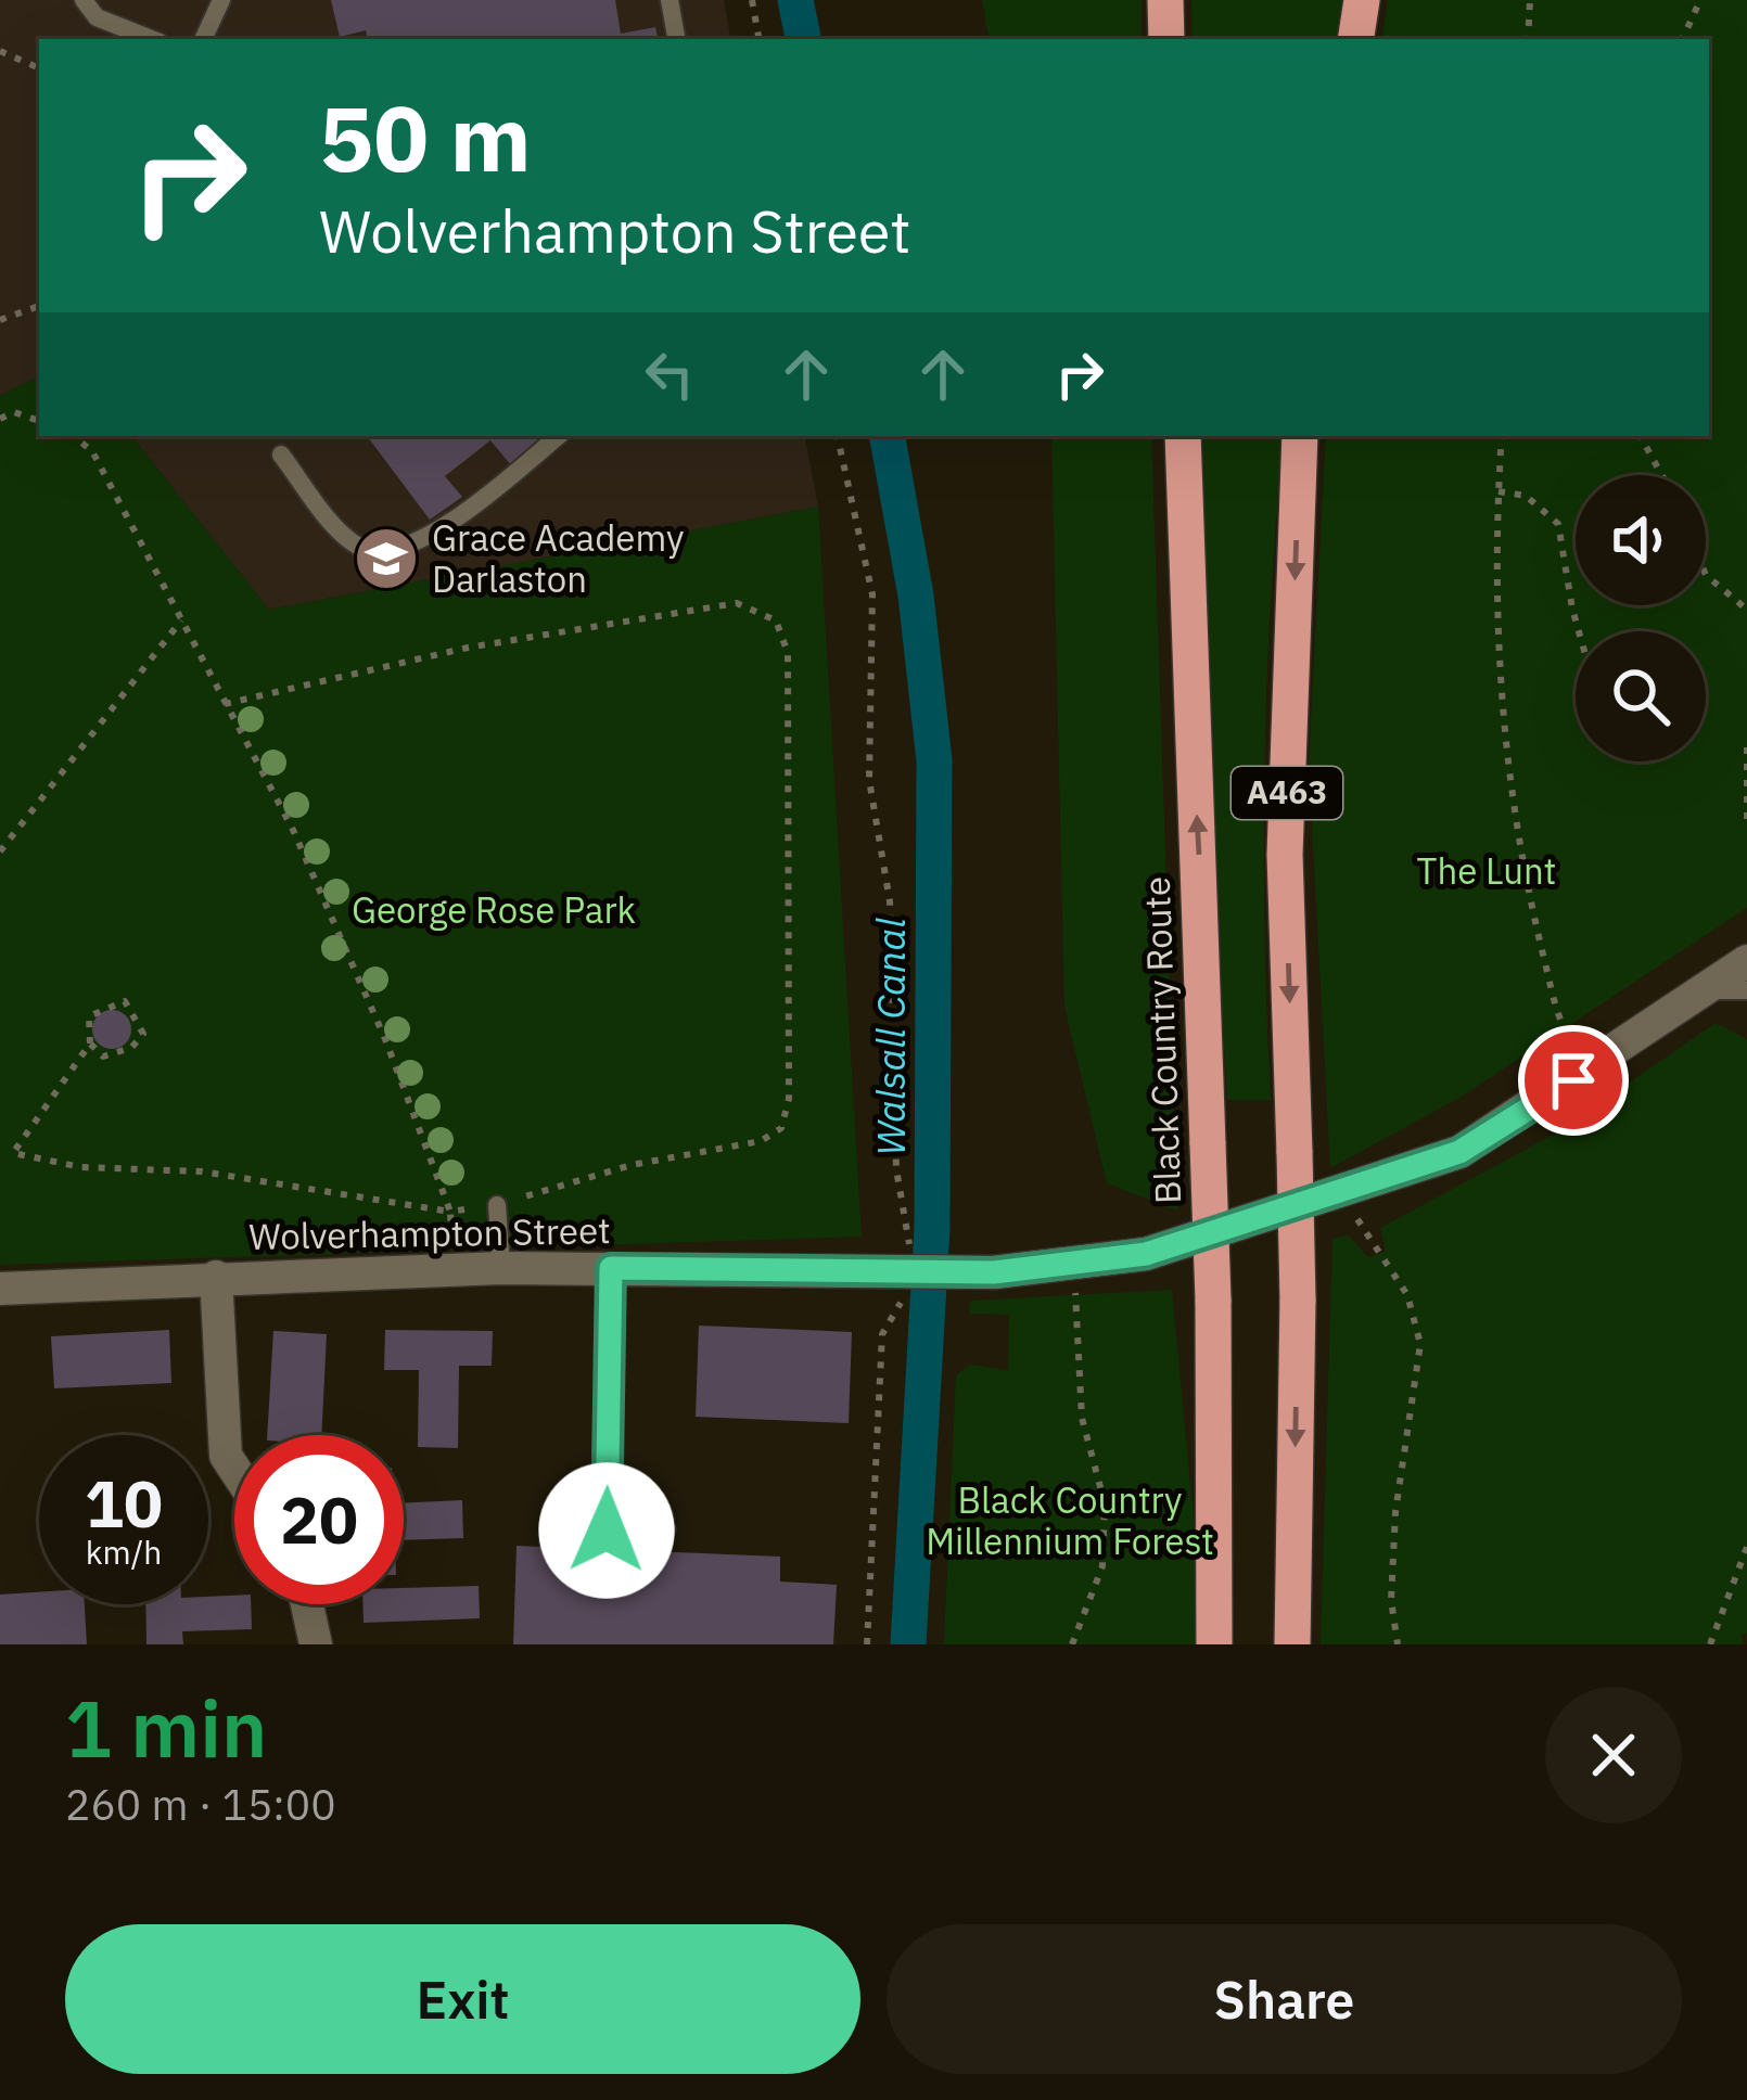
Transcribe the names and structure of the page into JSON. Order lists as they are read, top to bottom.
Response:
{
  "streets": {
    "highway": ["A463", "Black Country Route"],
    "street": ["Wolverhampton Street"]
  },
  "water": ["Walsall Canal"],
  "parks": ["The Lunt", "George Rose Park", "Black Country Millennium Forest"],
  "places": {
    "school or university": ["Grace Academy Darlaston"]
  },
  "page": {
    "turn": ["50 m", "Wolverhampton Street"],
    "speed": "10 km/h",
    "limit": "20",
    "heading": ["1 min", "260 m · 15:00"],
    "buttons": ["Exit", "Share"]
  }
}
